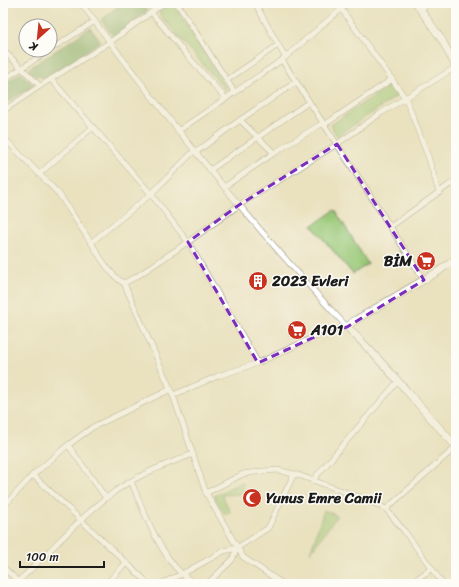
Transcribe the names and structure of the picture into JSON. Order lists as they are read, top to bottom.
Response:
{
  "places": {
    "supermarket": ["BİM", "A101"],
    "building": ["2023 Evleri"],
    "mosque": ["Yunus Emre Camii"]
  },
  "scale_bar": "100 m",
  "north": "bottom left"
}
